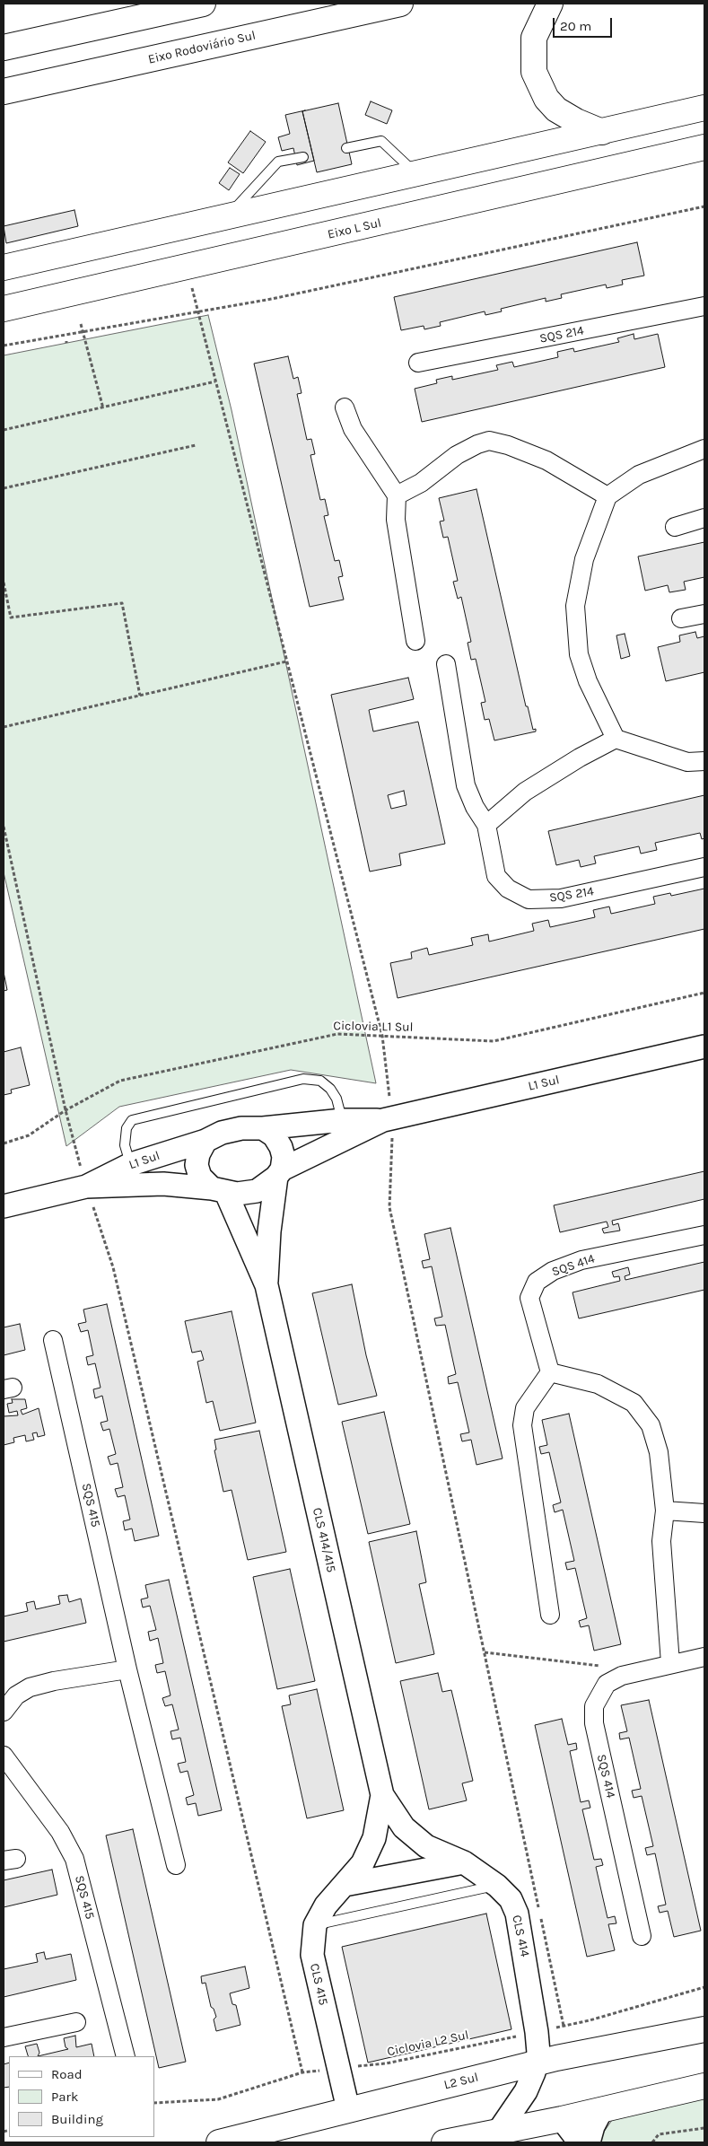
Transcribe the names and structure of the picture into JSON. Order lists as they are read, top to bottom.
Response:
{
  "streets": {
    "main road": ["Eixo Rodoviário Sul", "Eixo L Sul", "L2 Sul"],
    "street": [
      "SQS 214",
      "L1 Sul",
      "SQS 414",
      "SQS 415",
      "CLS 414/415",
      "CLS 414",
      "CLS 415"
    ],
    "path": ["Ciclovia L1 Sul", "Ciclovia L2 Sul"]
  },
  "crossings": [
    ["L1 Sul", "CLS 414/415"],
    ["CLS 414/415", "CLS 414"],
    ["CLS 414/415", "CLS 415"],
    ["CLS 414", "CLS 415"],
    ["CLS 414", "Ciclovia L2 Sul"],
    ["CLS 414", "L2 Sul"],
    ["CLS 415", "Ciclovia L2 Sul"],
    ["CLS 415", "L2 Sul"]
  ],
  "legend": ["Road", "Park", "Building"],
  "scale_bar": "20 m"
}
